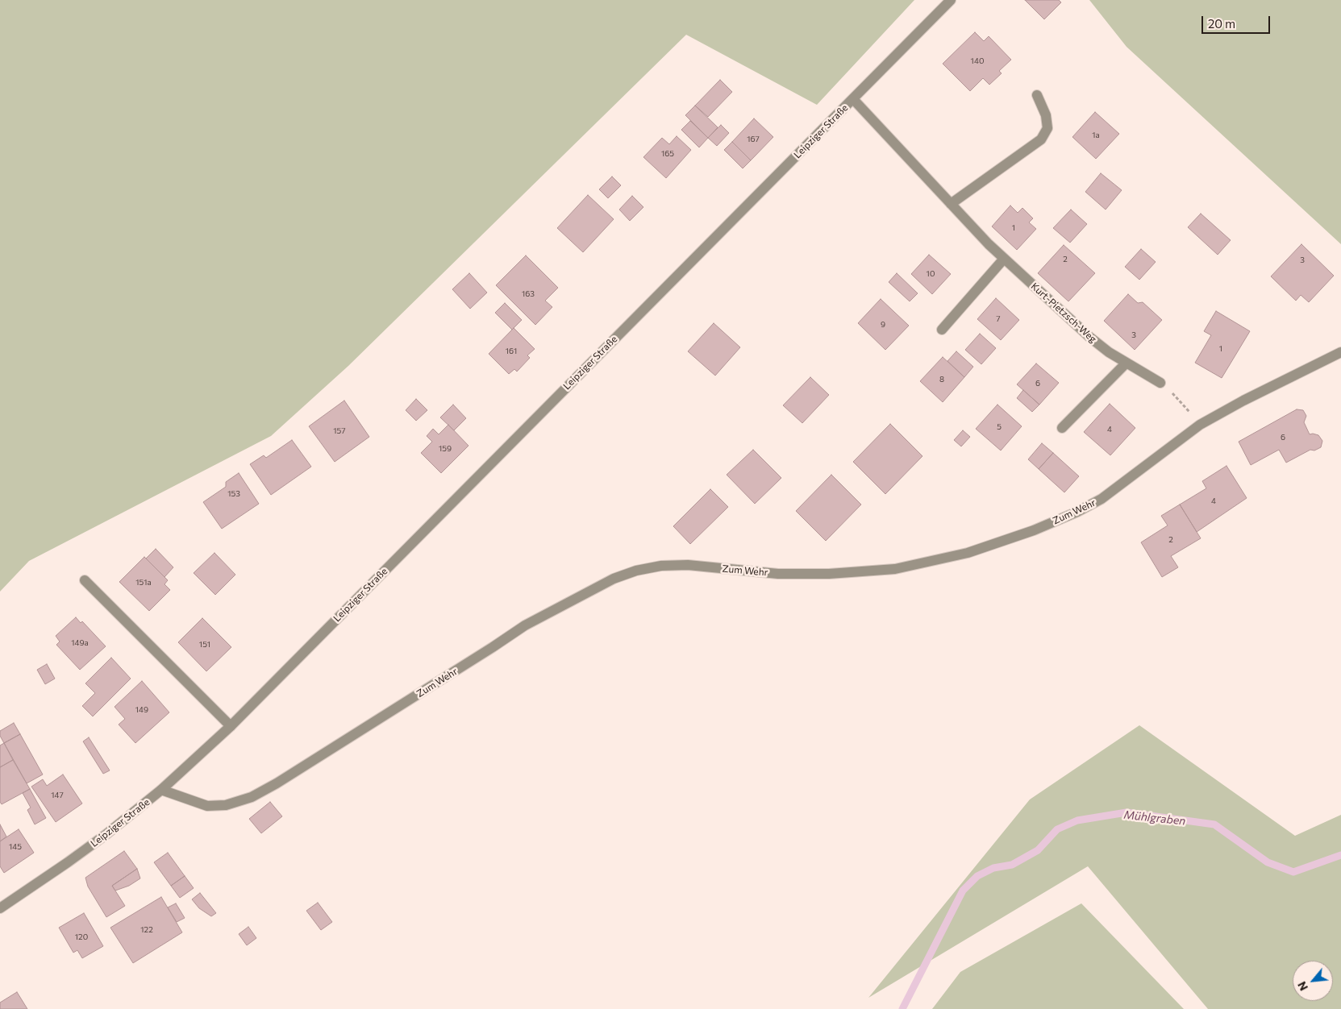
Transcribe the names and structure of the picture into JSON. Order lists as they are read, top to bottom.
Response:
{
  "streets": {
    "street": ["Leipziger Straße", "Kurt-Pietzsch-Weg", "Zum Wehr"]
  },
  "crossings": [
    ["Leipziger Straße", "Kurt-Pietzsch-Weg"],
    ["Leipziger Straße", "Zum Wehr"]
  ],
  "water": ["Mühlgraben"],
  "house_numbers": [
    "140",
    "1a",
    "167",
    "165",
    "1",
    "2",
    "3",
    "10",
    "163",
    "7",
    "9",
    "3",
    "1",
    "161",
    "8",
    "6",
    "5",
    "4",
    "157",
    "6",
    "159",
    "153",
    "4",
    "2",
    "151a",
    "149a",
    "151",
    "149",
    "147",
    "145",
    "122",
    "120"
  ],
  "scale_bar": "20 m",
  "north": "bottom left"
}
